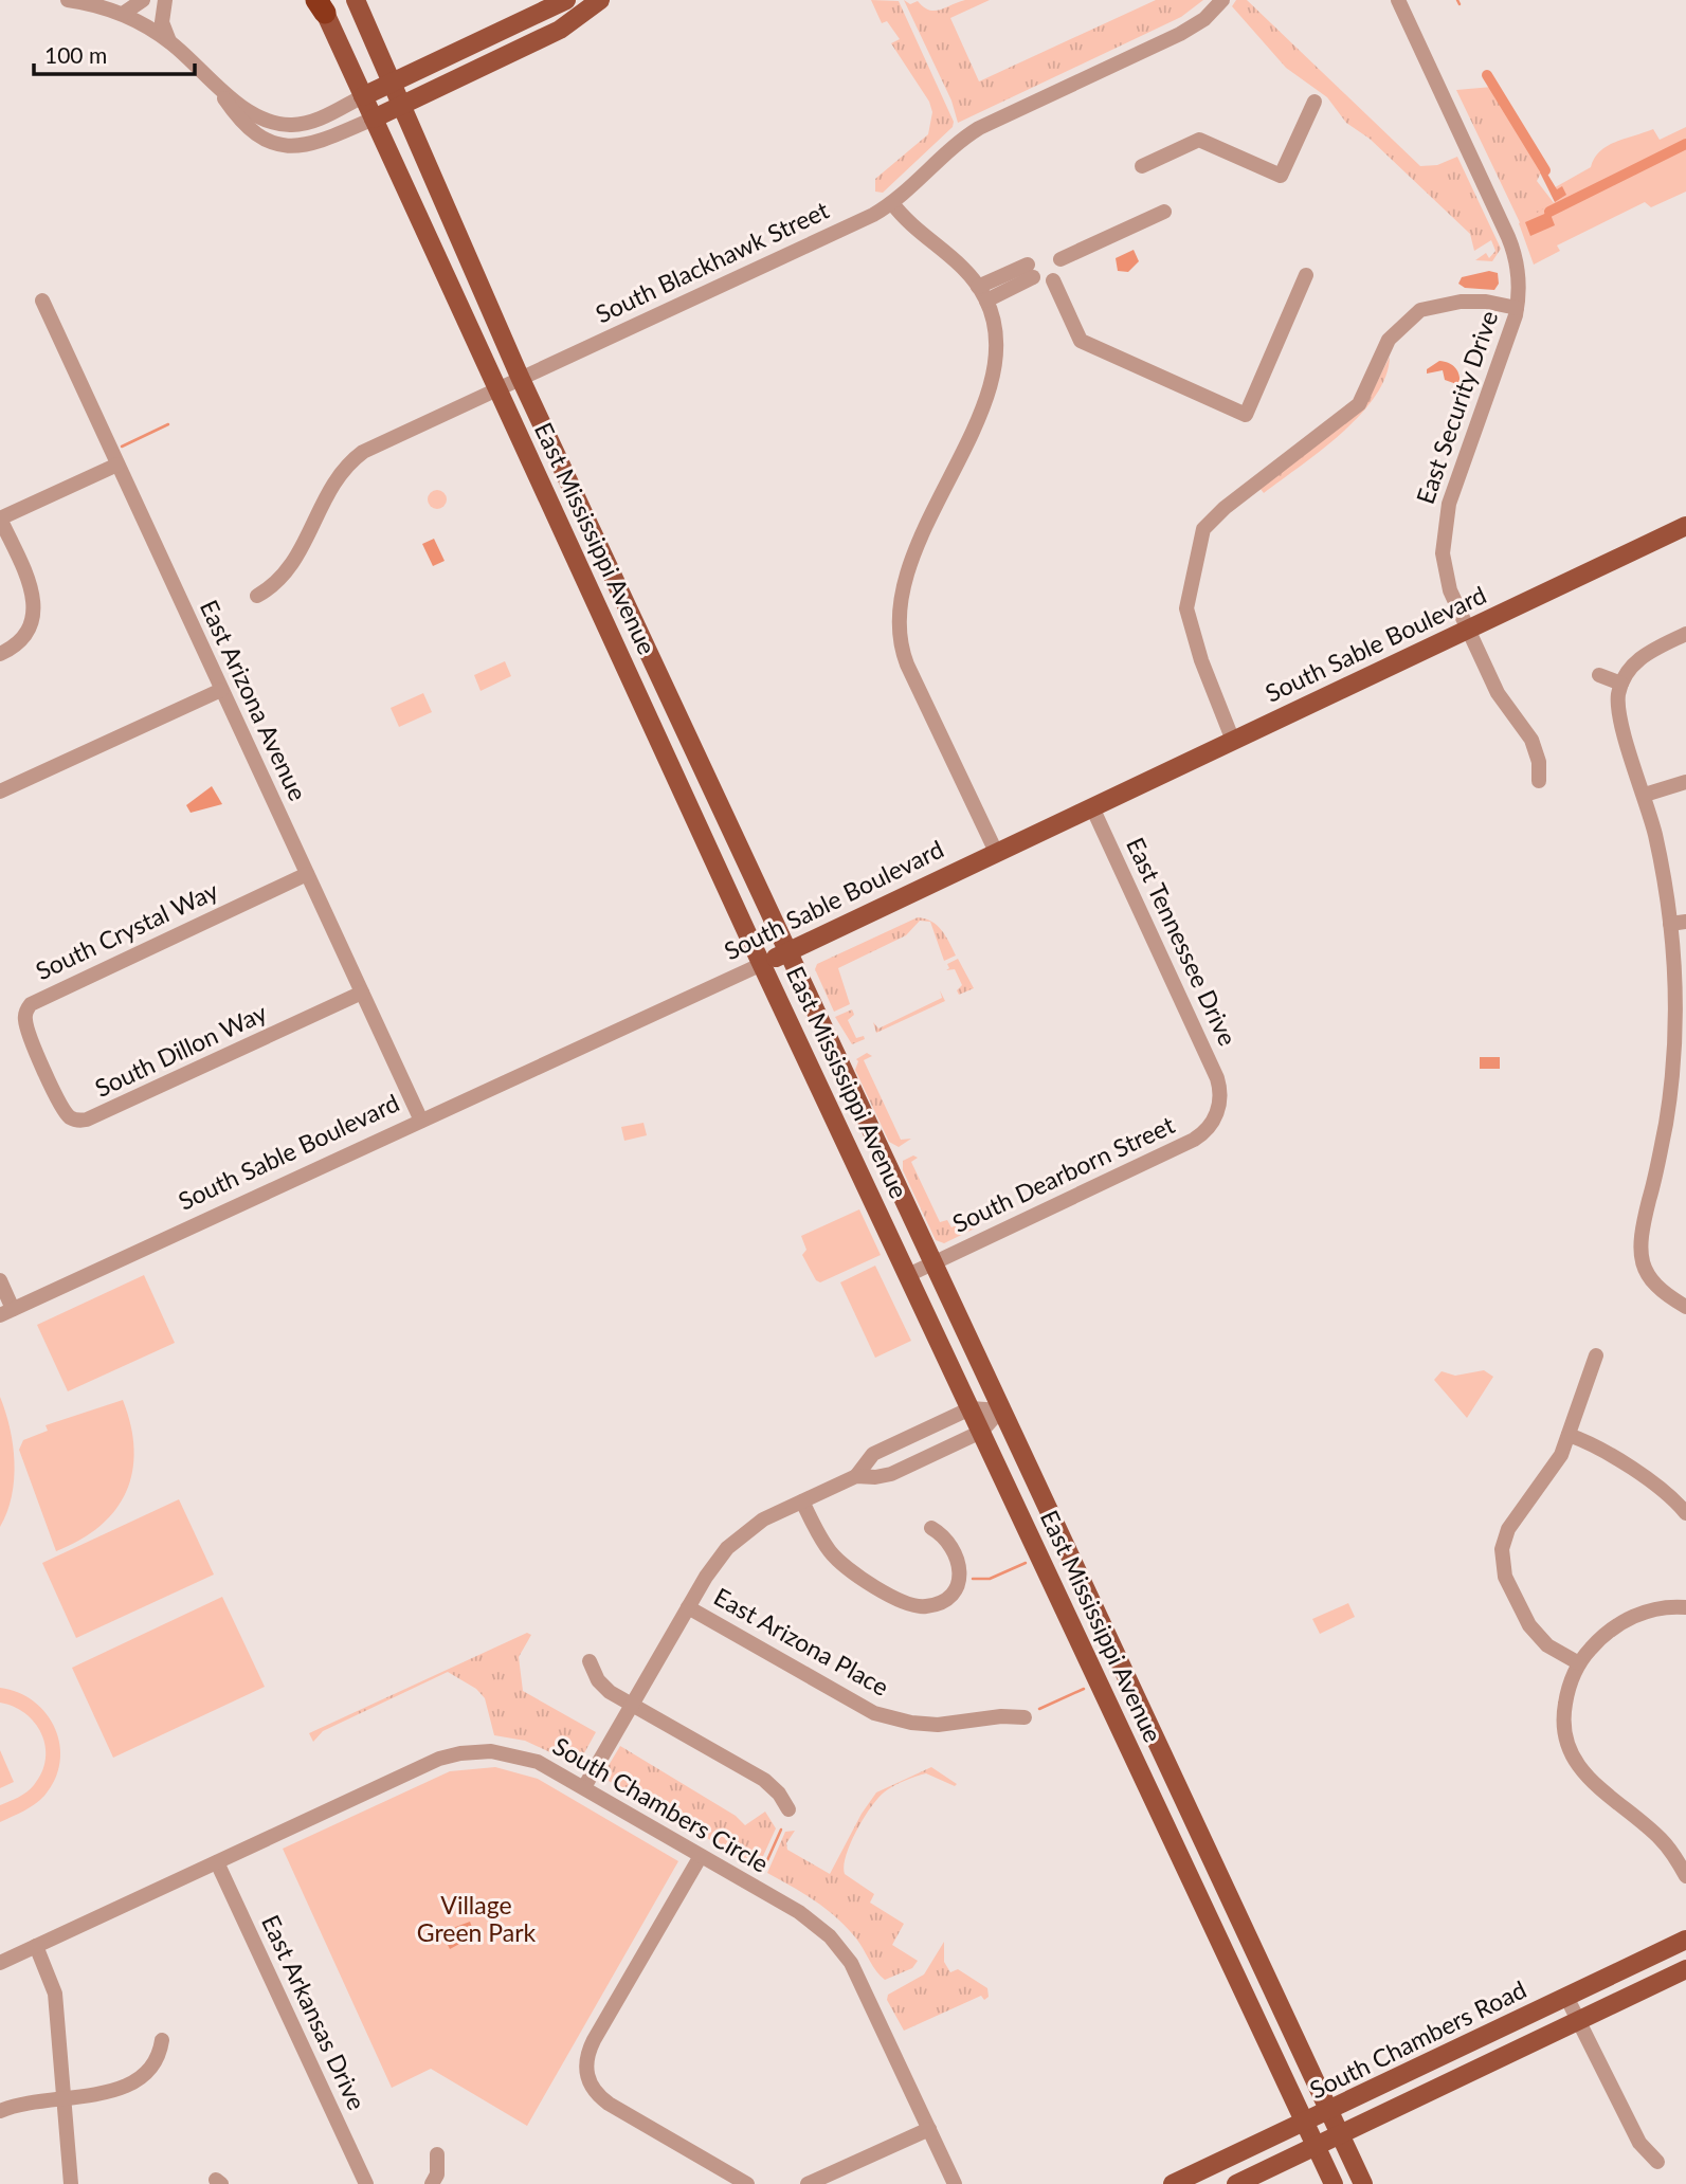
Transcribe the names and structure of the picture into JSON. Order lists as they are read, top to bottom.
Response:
{
  "streets": {
    "main road": ["East Mississippi Avenue", "South Sable Boulevard", "South Chambers Road"],
    "street": [
      "South Blackhawk Street",
      "East Security Drive",
      "East Arizona Avenue",
      "South Crystal Way",
      "East Tennessee Drive",
      "South Dillon Way",
      "South Dearborn Street",
      "East Arizona Place",
      "South Chambers Circle",
      "East Arkansas Drive"
    ]
  },
  "crossings": [
    ["South Blackhawk Street", "East Mississippi Avenue"],
    ["East Security Drive", "South Sable Boulevard"],
    ["East Mississippi Avenue", "South Sable Boulevard"],
    ["East Mississippi Avenue", "South Dearborn Street"],
    ["East Mississippi Avenue", "South Chambers Road"],
    ["South Sable Boulevard", "East Arizona Avenue"],
    ["South Sable Boulevard", "East Tennessee Drive"],
    ["East Arizona Avenue", "South Crystal Way"],
    ["East Arizona Avenue", "South Dillon Way"],
    ["South Crystal Way", "South Dillon Way"],
    ["East Tennessee Drive", "South Dearborn Street"],
    ["South Chambers Circle", "East Arkansas Drive"]
  ],
  "parks": ["Village Green Park"],
  "scale_bar": "100 m"
}
